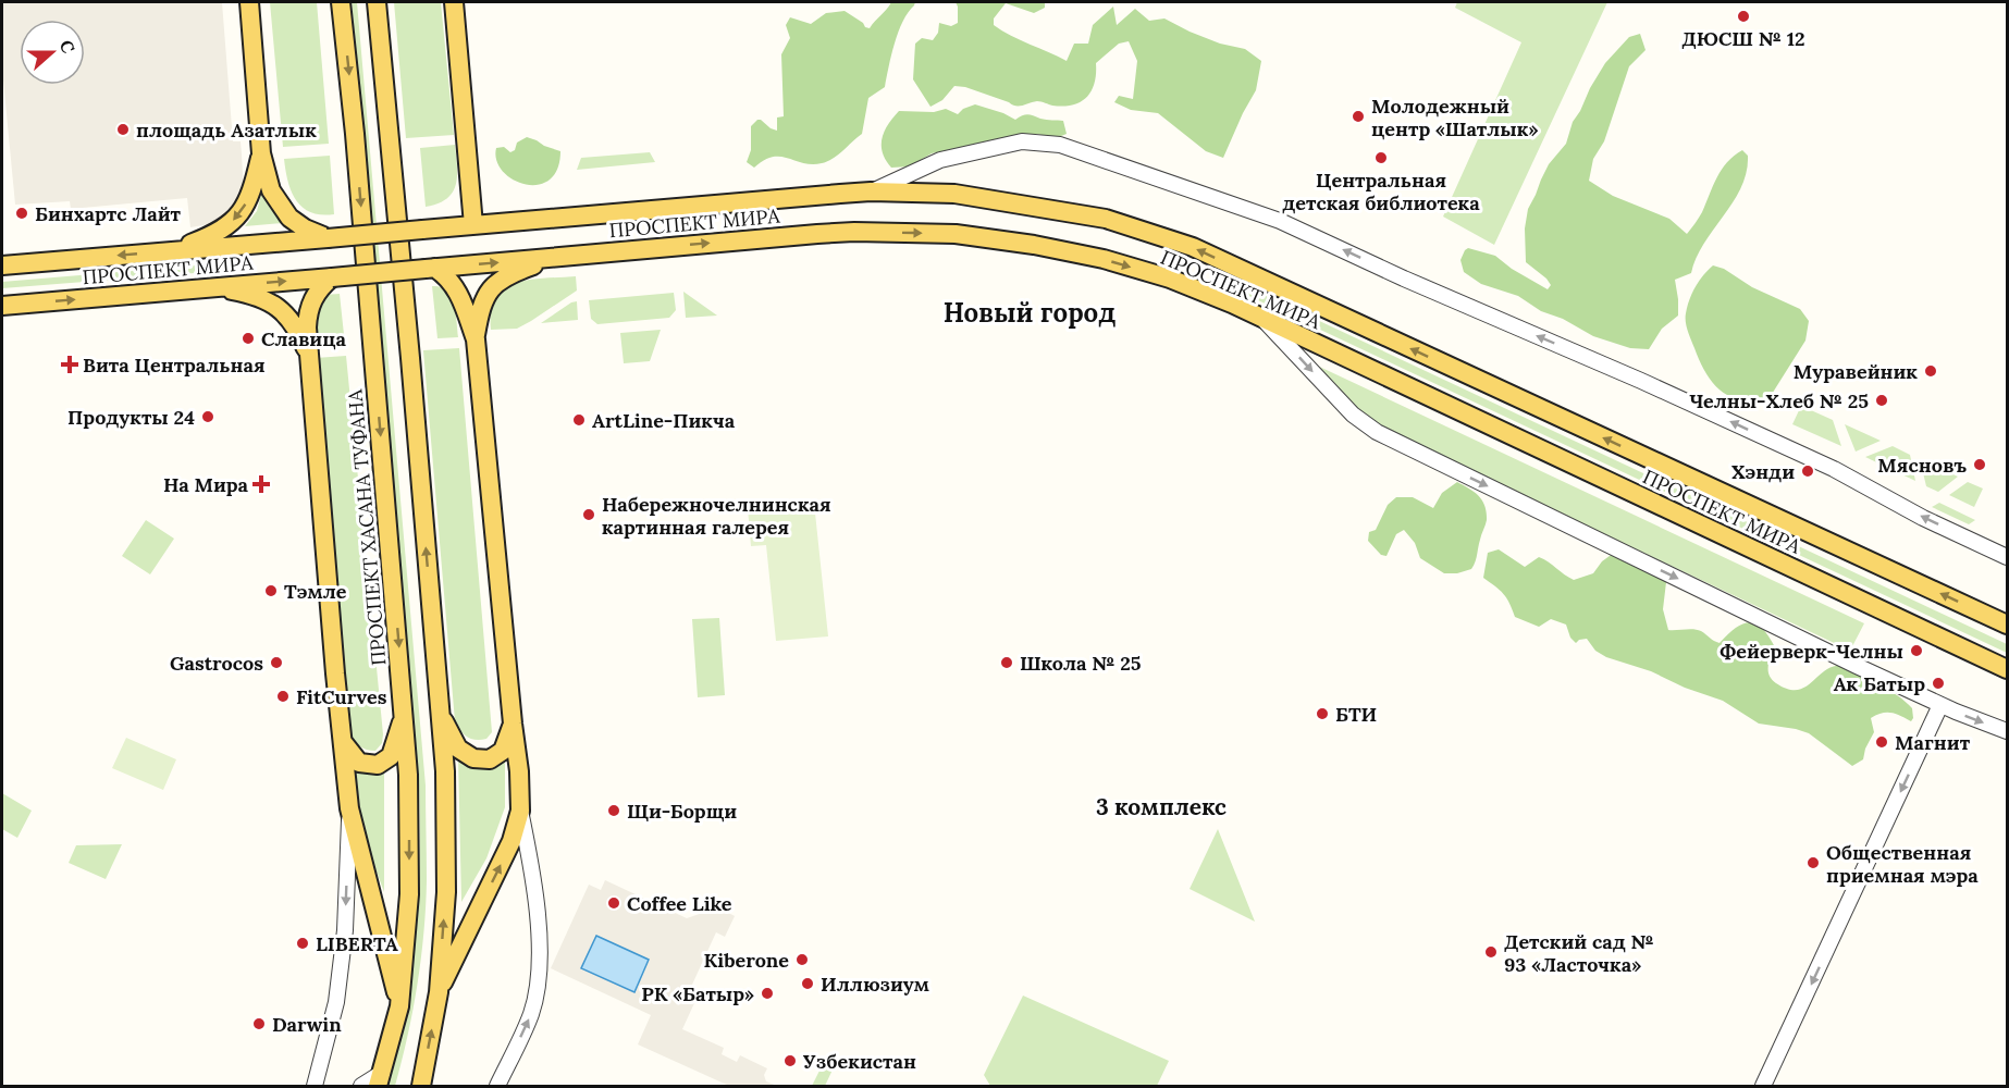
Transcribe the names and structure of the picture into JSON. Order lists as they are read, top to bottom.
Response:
{
  "streets": {
    "main road": ["ПРОСПЕКТ МИРА", "ПРОСПЕКТ ХАСАНА ТУФАНА"]
  },
  "districts": ["Новый город", "3 комплекс"],
  "places": {
    "other": [
      "ДЮСШ № 12",
      "Молодежный центр «Шатлык»",
      "площадь Азатлык",
      "Центральная детская библиотека",
      "Бинхартс Лайт",
      "Славица",
      "Муравейник",
      "Челны-Хлеб № 25",
      "Продукты 24",
      "ArtLine-Пикча",
      "Мясновъ",
      "Хэнди",
      "Набережночелнинская картинная галерея",
      "Тэмле",
      "Фейерверк-Челны",
      "Gastrocos",
      "Школа № 25",
      "Ак Батыр",
      "FitCurves",
      "БТИ",
      "Магнит",
      "Щи-Борщи",
      "Общественная приемная мэра",
      "Coffee Like",
      "LIBERTA",
      "Детский сад № 93 «Ласточка»",
      "Kiberone",
      "Иллюзиум",
      "РК «Батыр»",
      "Darwin",
      "Узбекистан"
    ],
    "health": ["Вита Центральная", "На Мира"]
  },
  "north": "right"
}
